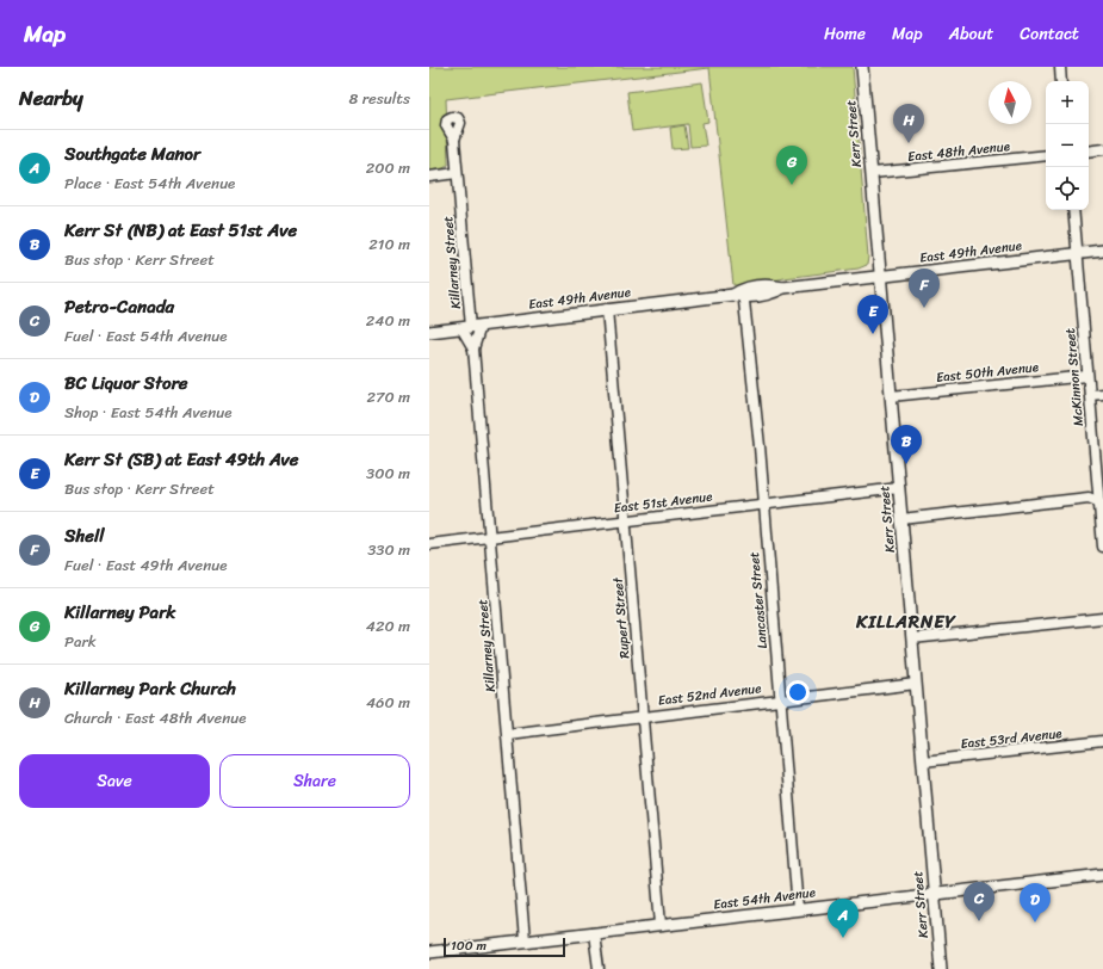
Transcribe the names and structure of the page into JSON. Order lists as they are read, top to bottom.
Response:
{
  "streets": {
    "street": [
      "Kerr Street",
      "East 48th Avenue",
      "East 49th Avenue",
      "Killarney Street",
      "East 50th Avenue",
      "McKinnon Street",
      "East 51st Avenue",
      "Lancaster Street",
      "Rupert Street",
      "East 52nd Avenue",
      "East 53rd Avenue",
      "East 54th Avenue"
    ]
  },
  "crossings": [
    ["Kerr Street", "East 48th Avenue"],
    ["Kerr Street", "East 49th Avenue"],
    ["Kerr Street", "East 50th Avenue"],
    ["Kerr Street", "East 51st Avenue"],
    ["Kerr Street", "East 52nd Avenue"],
    ["Kerr Street", "East 53rd Avenue"],
    ["Kerr Street", "East 54th Avenue"],
    ["East 49th Avenue", "Killarney Street"],
    ["East 49th Avenue", "McKinnon Street"],
    ["East 49th Avenue", "Lancaster Street"],
    ["East 49th Avenue", "Rupert Street"],
    ["Killarney Street", "East 51st Avenue"],
    ["Killarney Street", "East 52nd Avenue"],
    ["Killarney Street", "East 54th Avenue"],
    ["East 50th Avenue", "McKinnon Street"],
    ["East 51st Avenue", "Lancaster Street"],
    ["East 51st Avenue", "Rupert Street"],
    ["Lancaster Street", "East 52nd Avenue"],
    ["Lancaster Street", "East 54th Avenue"],
    ["Rupert Street", "East 52nd Avenue"],
    ["Rupert Street", "East 54th Avenue"]
  ],
  "districts": ["KILLARNEY"],
  "scale_bar": "100 m",
  "north": "top",
  "page": {
    "header": "Map",
    "nav": [
      "Home",
      "Map",
      "About",
      "Contact"
    ],
    "heading": ["Nearby", "8 results"],
    "map_buttons": ["+", "−"],
    "pins": [
      "H",
      "G",
      "F",
      "E",
      "B",
      "C",
      "D",
      "A"
    ],
    "list": [
      {
        "mark": "A",
        "name": "Southgate Manor",
        "note": "Place · East 54th Avenue",
        "value": "200 m"
      },
      {
        "mark": "B",
        "name": "Kerr St (NB) at East 51st Ave",
        "note": "Bus stop · Kerr Street",
        "value": "210 m"
      },
      {
        "mark": "C",
        "name": "Petro-Canada",
        "note": "Fuel · East 54th Avenue",
        "value": "240 m"
      },
      {
        "mark": "D",
        "name": "BC Liquor Store",
        "note": "Shop · East 54th Avenue",
        "value": "270 m"
      },
      {
        "mark": "E",
        "name": "Kerr St (SB) at East 49th Ave",
        "note": "Bus stop · Kerr Street",
        "value": "300 m"
      },
      {
        "mark": "F",
        "name": "Shell",
        "note": "Fuel · East 49th Avenue",
        "value": "330 m"
      },
      {
        "mark": "G",
        "name": "Killarney Park",
        "note": "Park",
        "value": "420 m"
      },
      {
        "mark": "H",
        "name": "Killarney Park Church",
        "note": "Church · East 48th Avenue",
        "value": "460 m"
      }
    ],
    "buttons": ["Save", "Share"],
    "scale": "100 m"
  }
}
